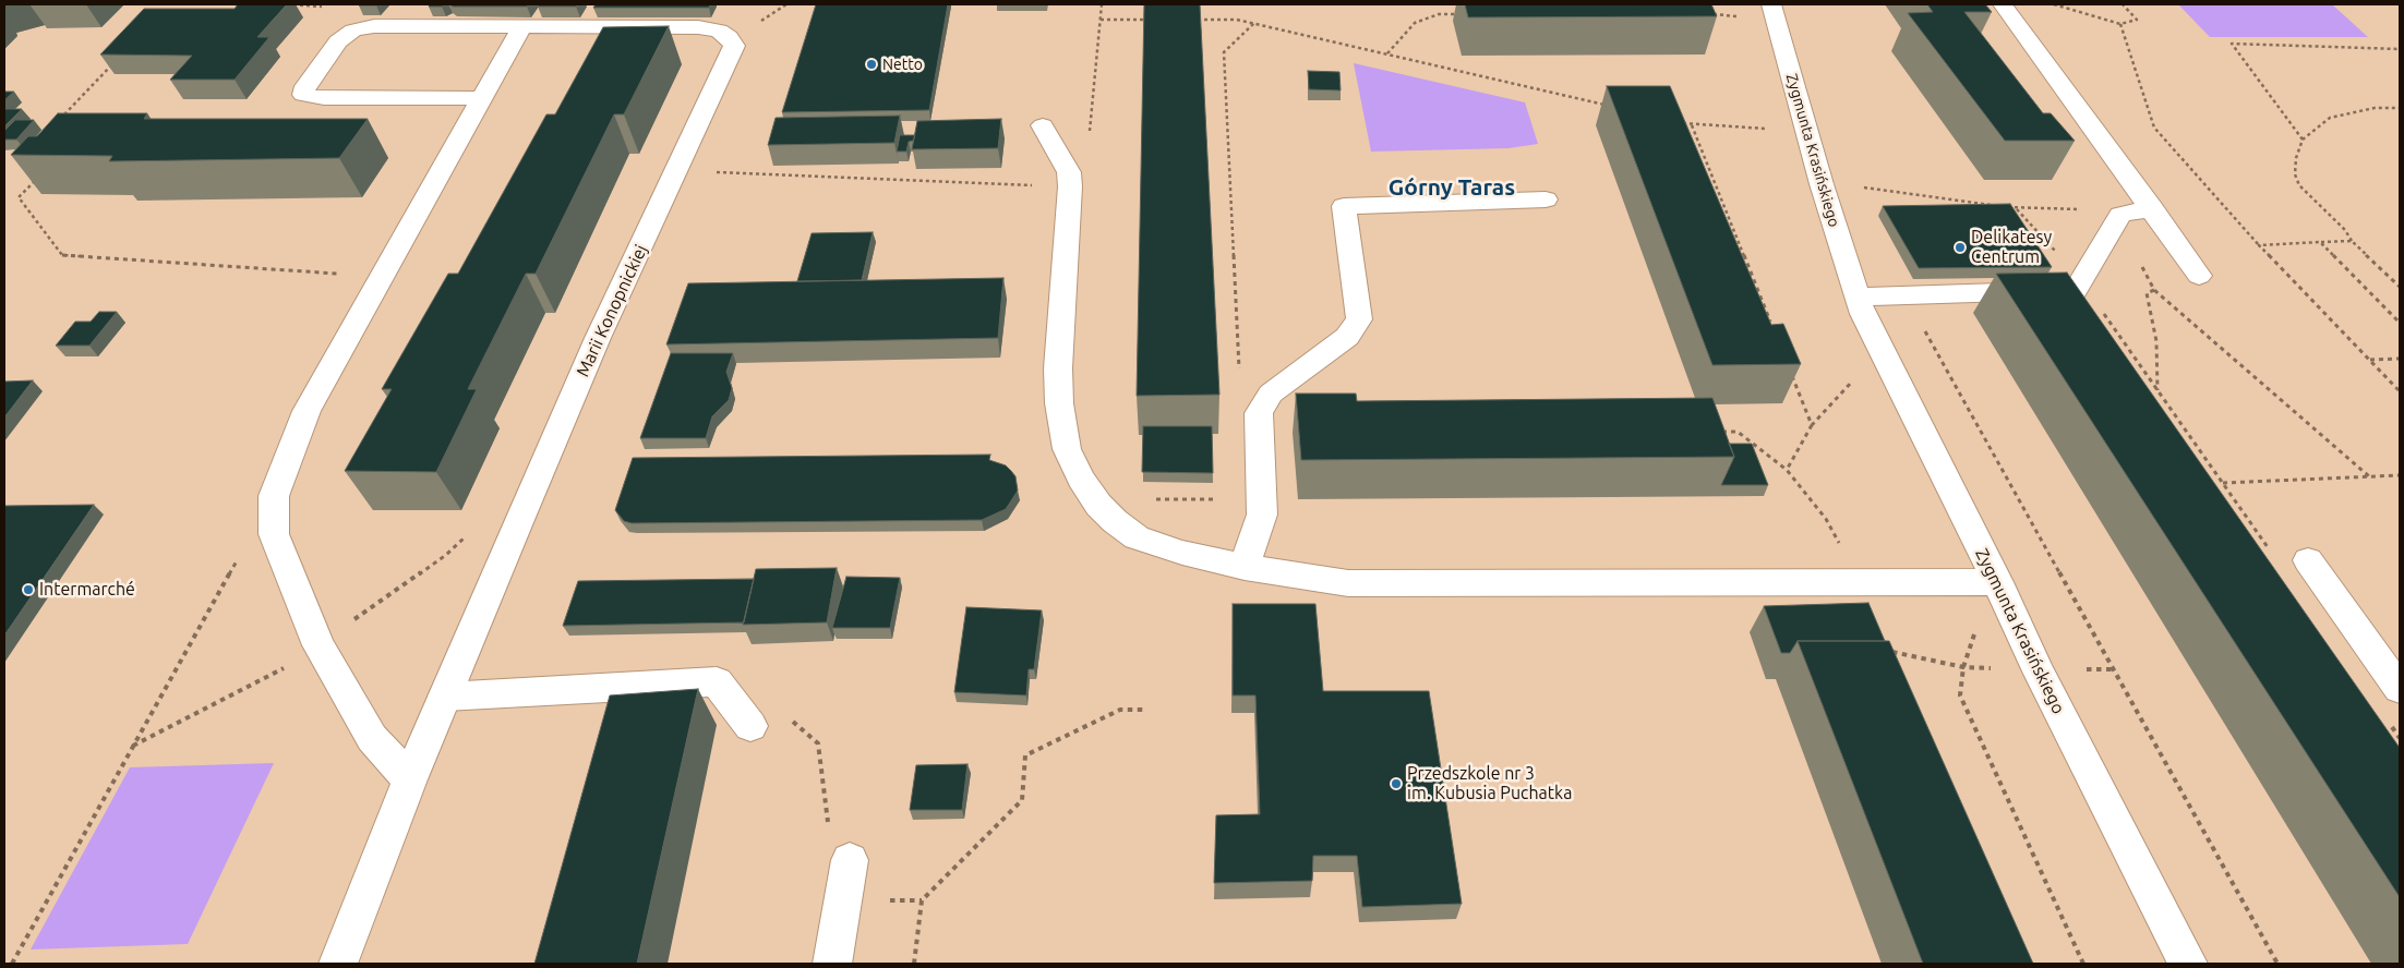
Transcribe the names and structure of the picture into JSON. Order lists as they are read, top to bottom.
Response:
{
  "streets": {
    "street": ["Zygmunta Krasińskiego", "Marii Konopnickiej"]
  },
  "districts": ["Górny Taras"],
  "places": [
    "Netto",
    "Delikatesy Centrum",
    "Intermarché",
    "Przedszkole nr 3 im. Kubusia Puchatka"
  ]
}
